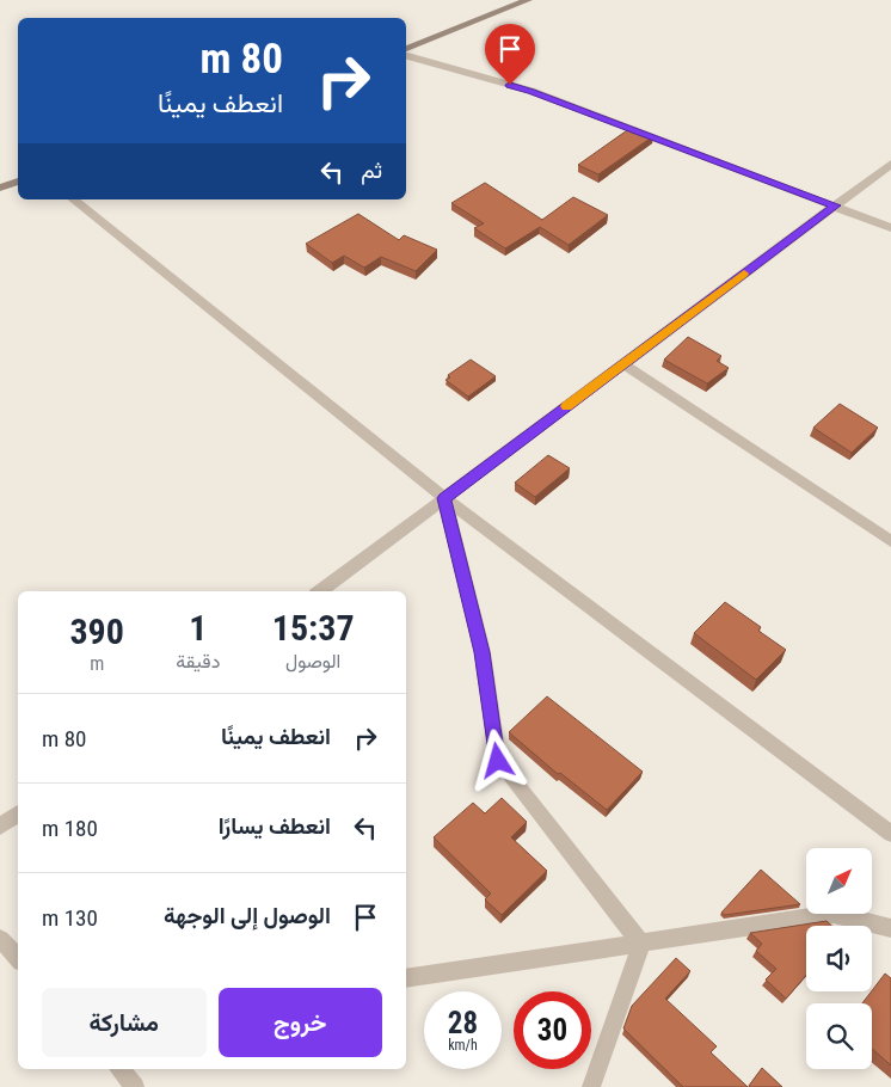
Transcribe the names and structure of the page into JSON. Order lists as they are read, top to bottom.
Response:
{
  "north": "top right",
  "page": {
    "turn": ["80 m", "انعطف يمينًا"],
    "then": "ثم",
    "eta": [
      "15:37",
      "الوصول",
      "1",
      "دقيقة",
      "390",
      "m"
    ],
    "list": [
      {
        "name": "انعطف يمينًا",
        "value": "80 m"
      },
      {
        "name": "انعطف يسارًا",
        "value": "180 m"
      },
      {
        "name": "الوصول إلى الوجهة",
        "value": "130 m"
      }
    ],
    "buttons": ["خروج", "مشاركة"],
    "speed": "28 km/h",
    "limit": "30"
  }
}
